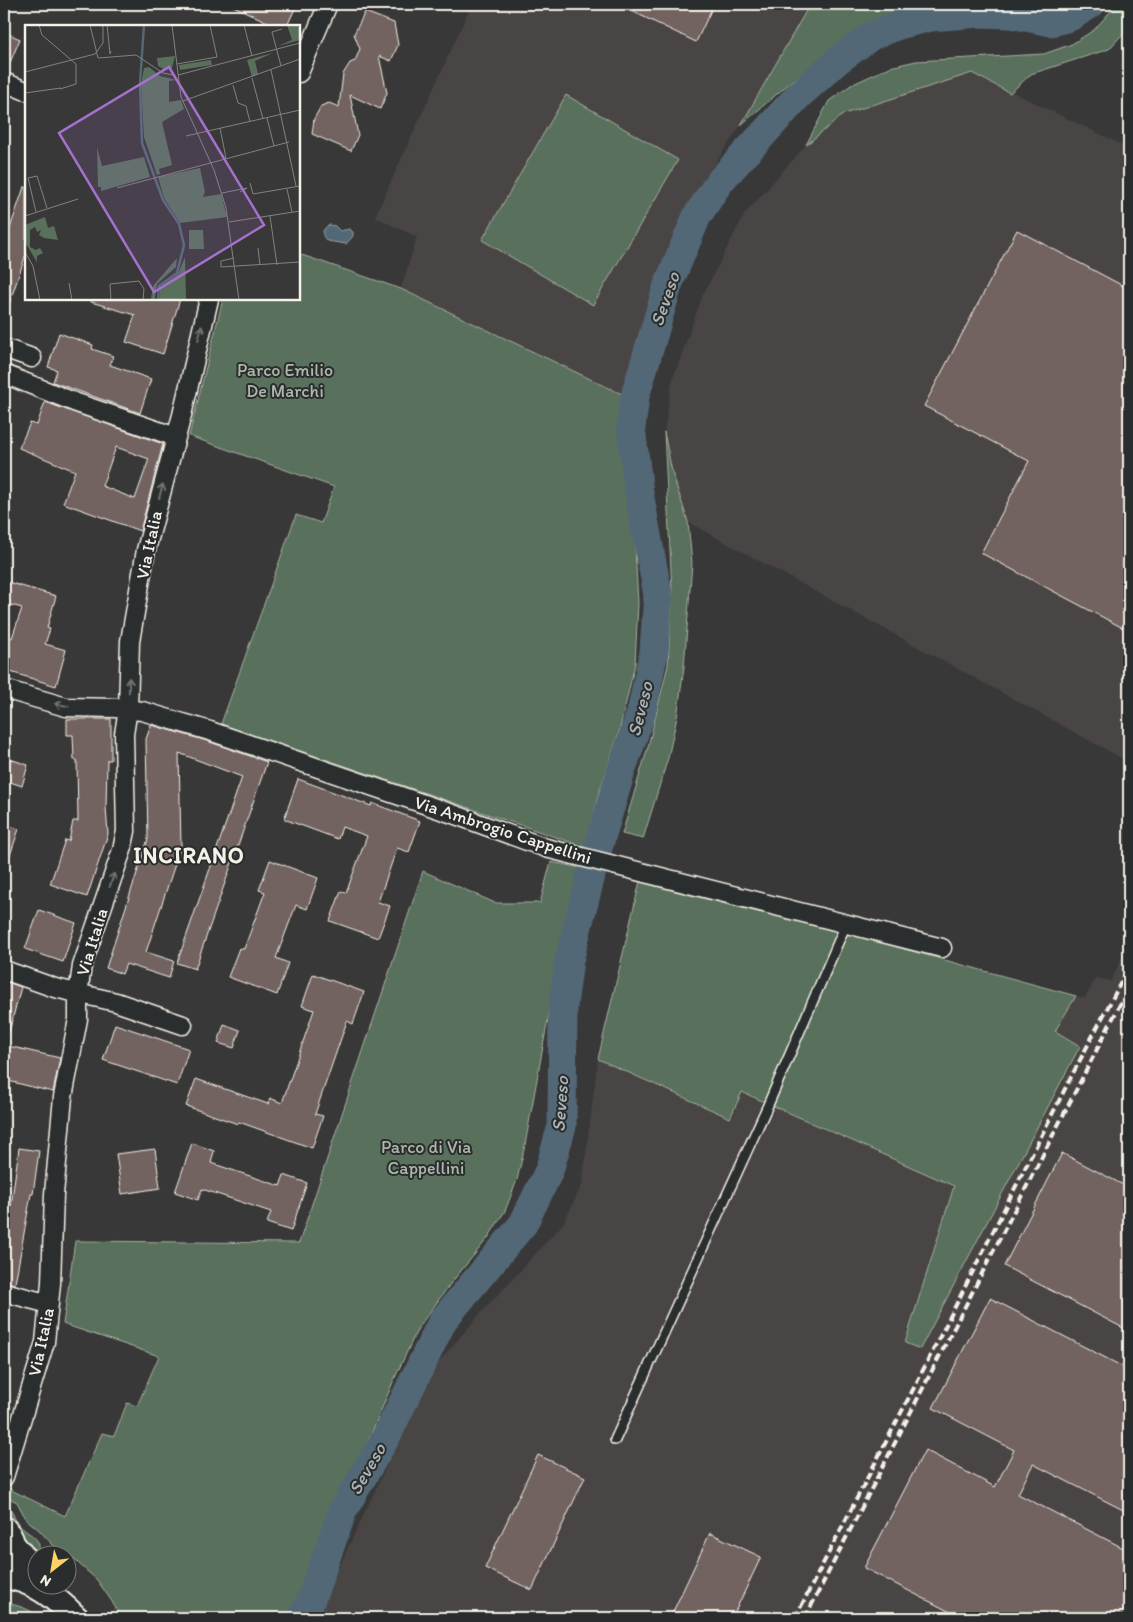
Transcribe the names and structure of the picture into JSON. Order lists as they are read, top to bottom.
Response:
{
  "streets": {
    "street": ["Via Italia", "Via Ambrogio Cappellini"]
  },
  "crossings": [
    ["Via Italia", "Via Ambrogio Cappellini"]
  ],
  "one_way": ["Via Italia"],
  "districts": ["INCIRANO"],
  "water": ["Seveso"],
  "parks": ["Parco Emilio De Marchi", "Parco di Via Cappellini"],
  "north": "bottom left"
}
